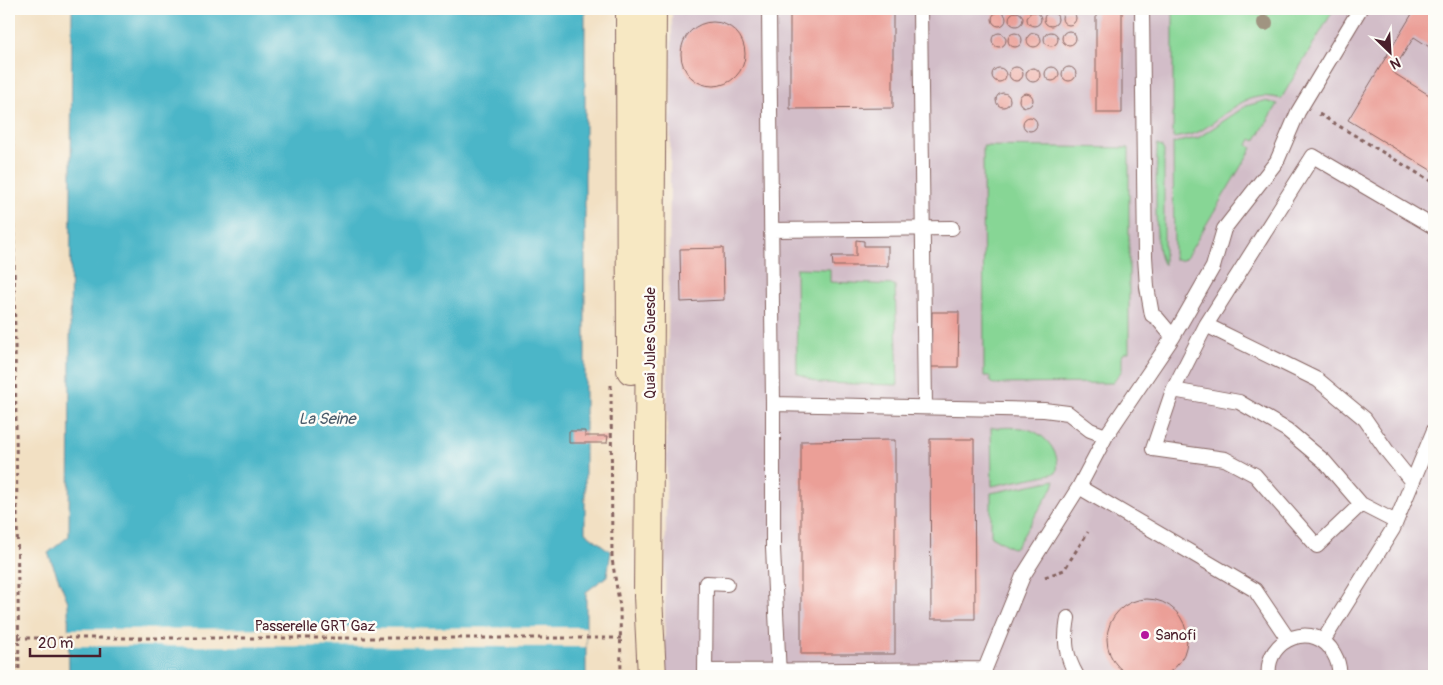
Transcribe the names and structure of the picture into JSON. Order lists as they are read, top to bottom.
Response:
{
  "streets": {
    "main road": ["Quai Jules Guesde"],
    "path": ["Passerelle GRT Gaz"]
  },
  "water": ["La Seine"],
  "places": ["Sanofi"],
  "scale_bar": "20 m",
  "north": "bottom right"
}
